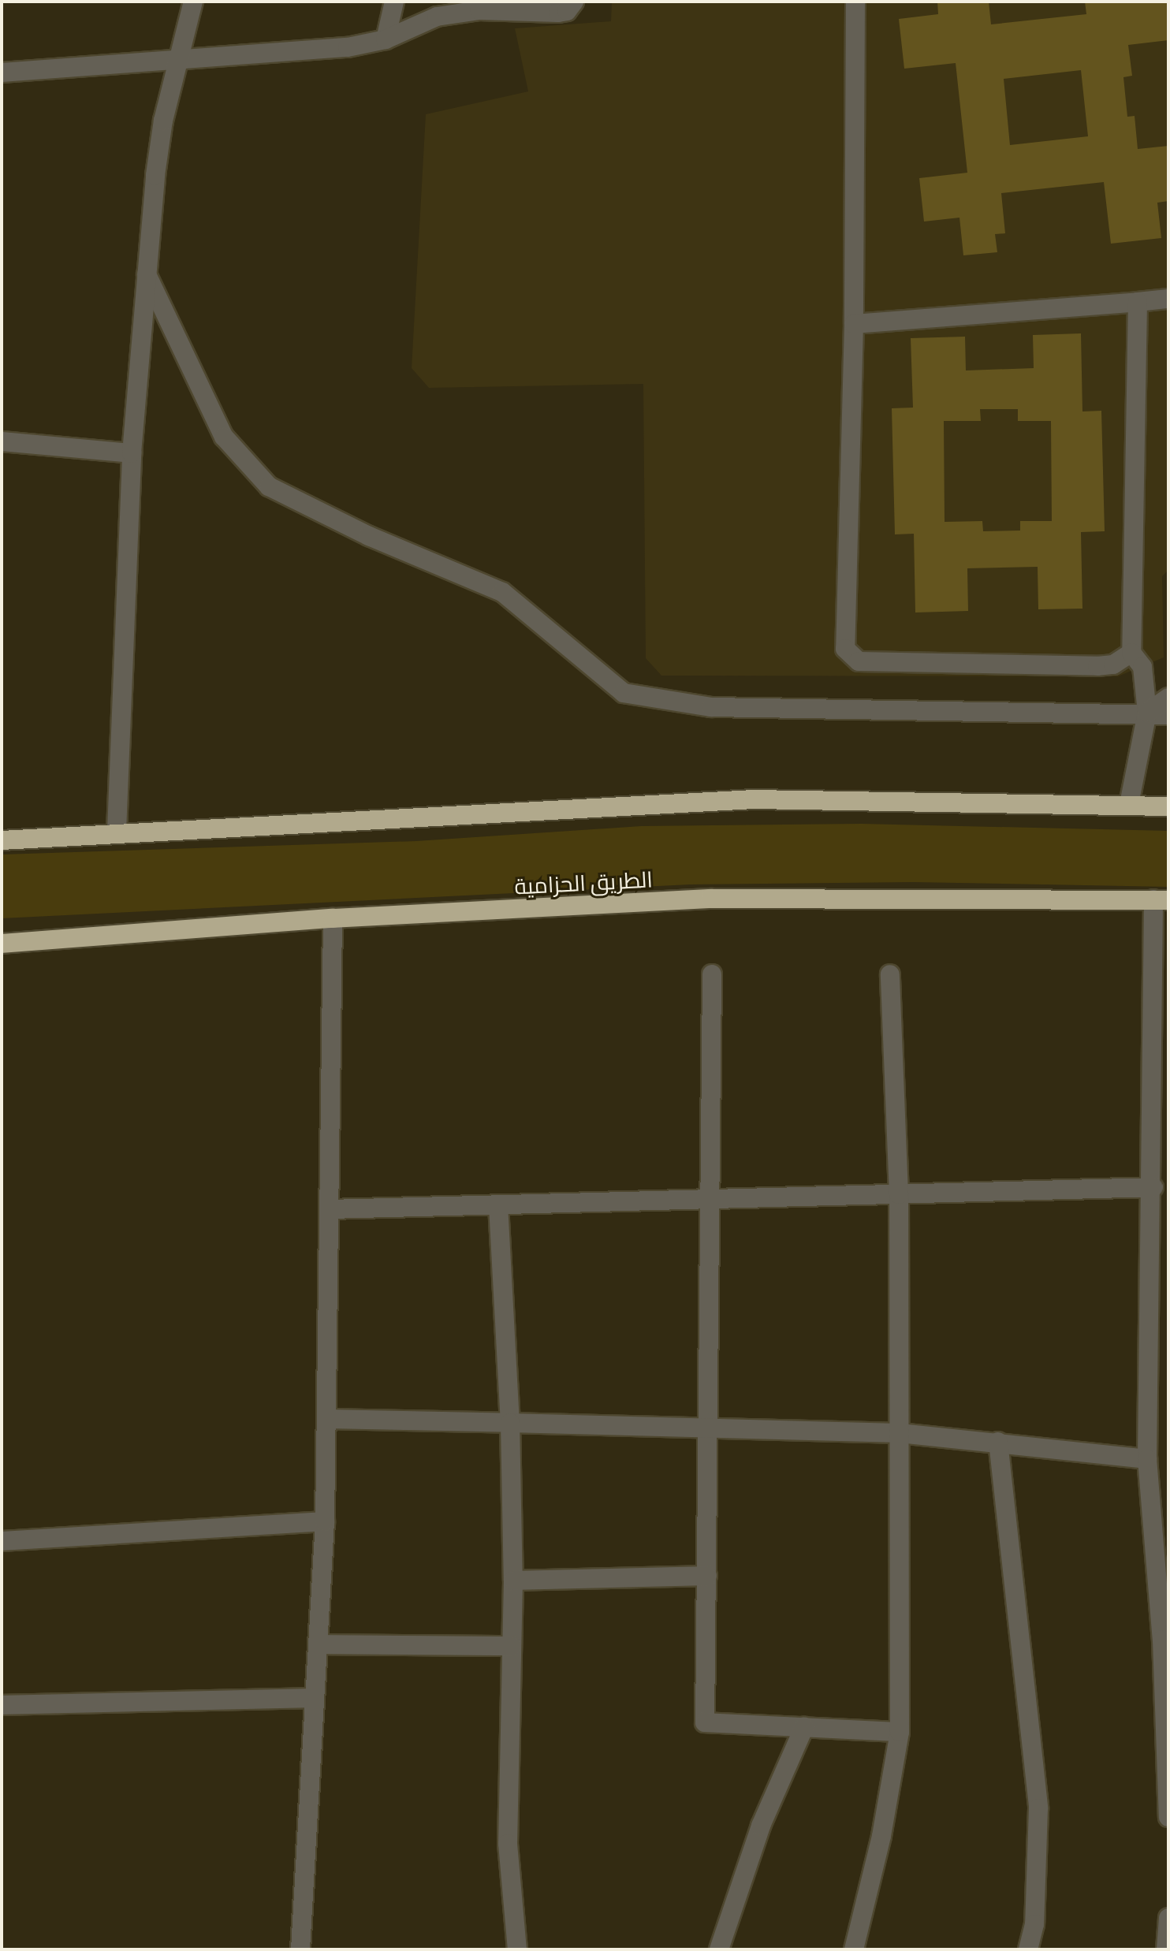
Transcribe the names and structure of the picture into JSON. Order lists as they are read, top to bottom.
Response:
{
  "streets": {
    "highway": ["الطريق الحزامية"]
  }
}
